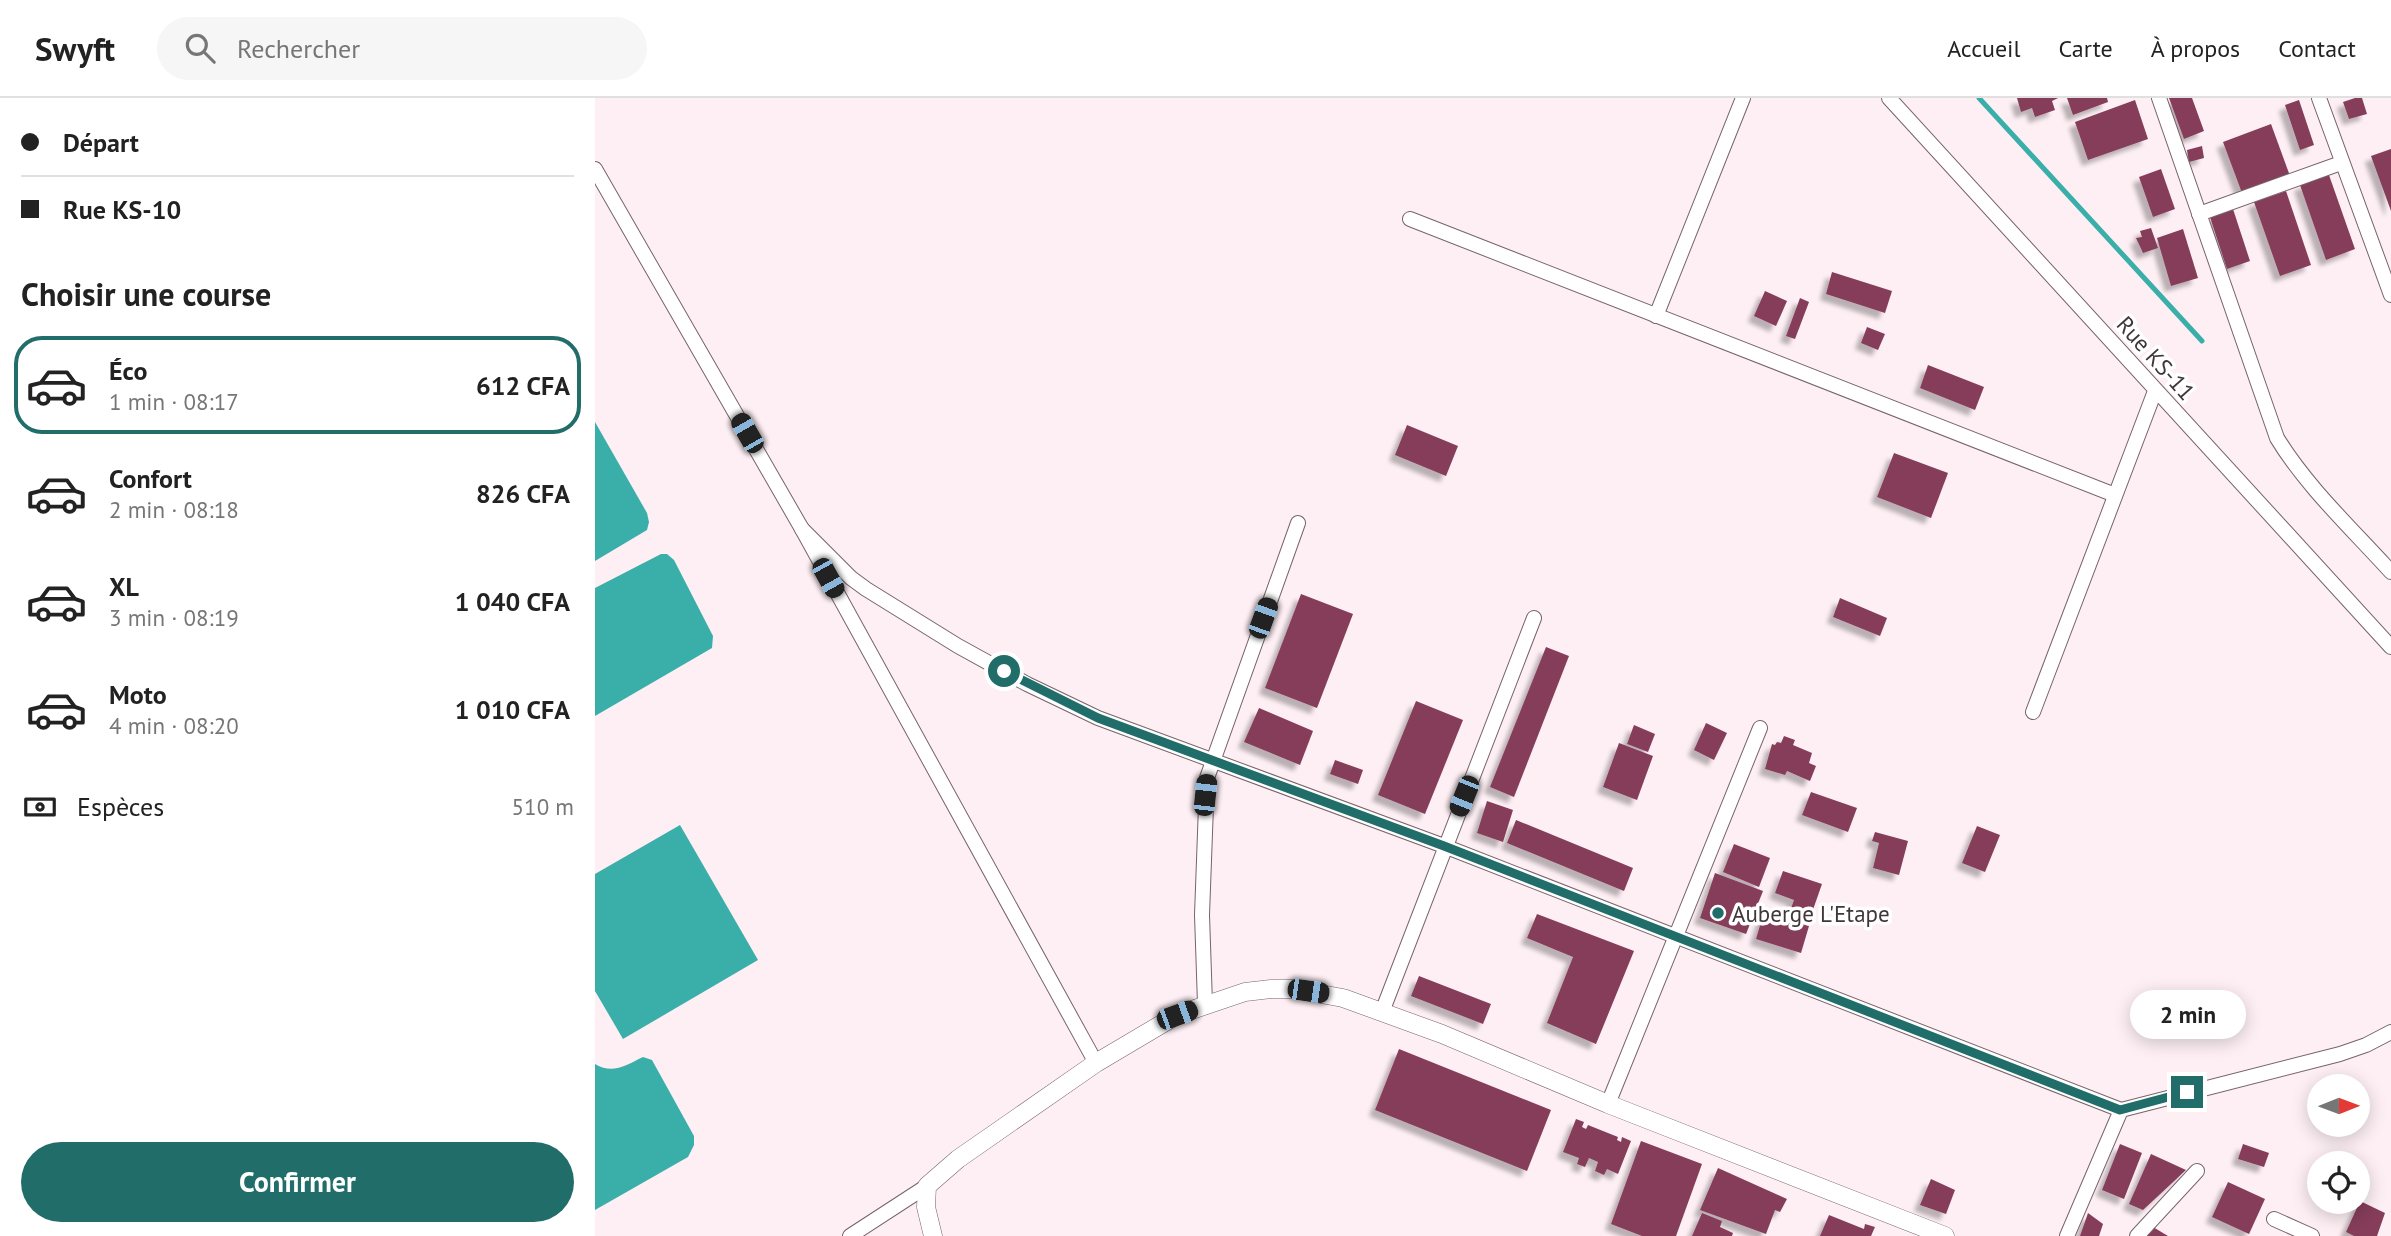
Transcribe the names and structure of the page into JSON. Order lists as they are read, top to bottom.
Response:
{
  "streets": {
    "street": ["Rue KS-11"]
  },
  "places": ["Auberge L'Etape"],
  "north": "right",
  "page": {
    "header": "Swyft",
    "search": "Rechercher",
    "nav": [
      "Accueil",
      "Carte",
      "À propos",
      "Contact"
    ],
    "banner": ["Départ", "Rue KS-10"],
    "heading": "Choisir une course",
    "list": [
      {
        "name": "Éco",
        "note": "1 min · 08:17",
        "value": "612 CFA"
      },
      {
        "name": "Confort",
        "note": "2 min · 08:18",
        "value": "826 CFA"
      },
      {
        "name": "XL",
        "note": "3 min · 08:19",
        "value": "1 040 CFA"
      },
      {
        "name": "Moto",
        "note": "4 min · 08:20",
        "value": "1 010 CFA"
      }
    ],
    "pay": ["Espèces", "510 m"],
    "bubble": "2 min",
    "buttons": "Confirmer"
  }
}
